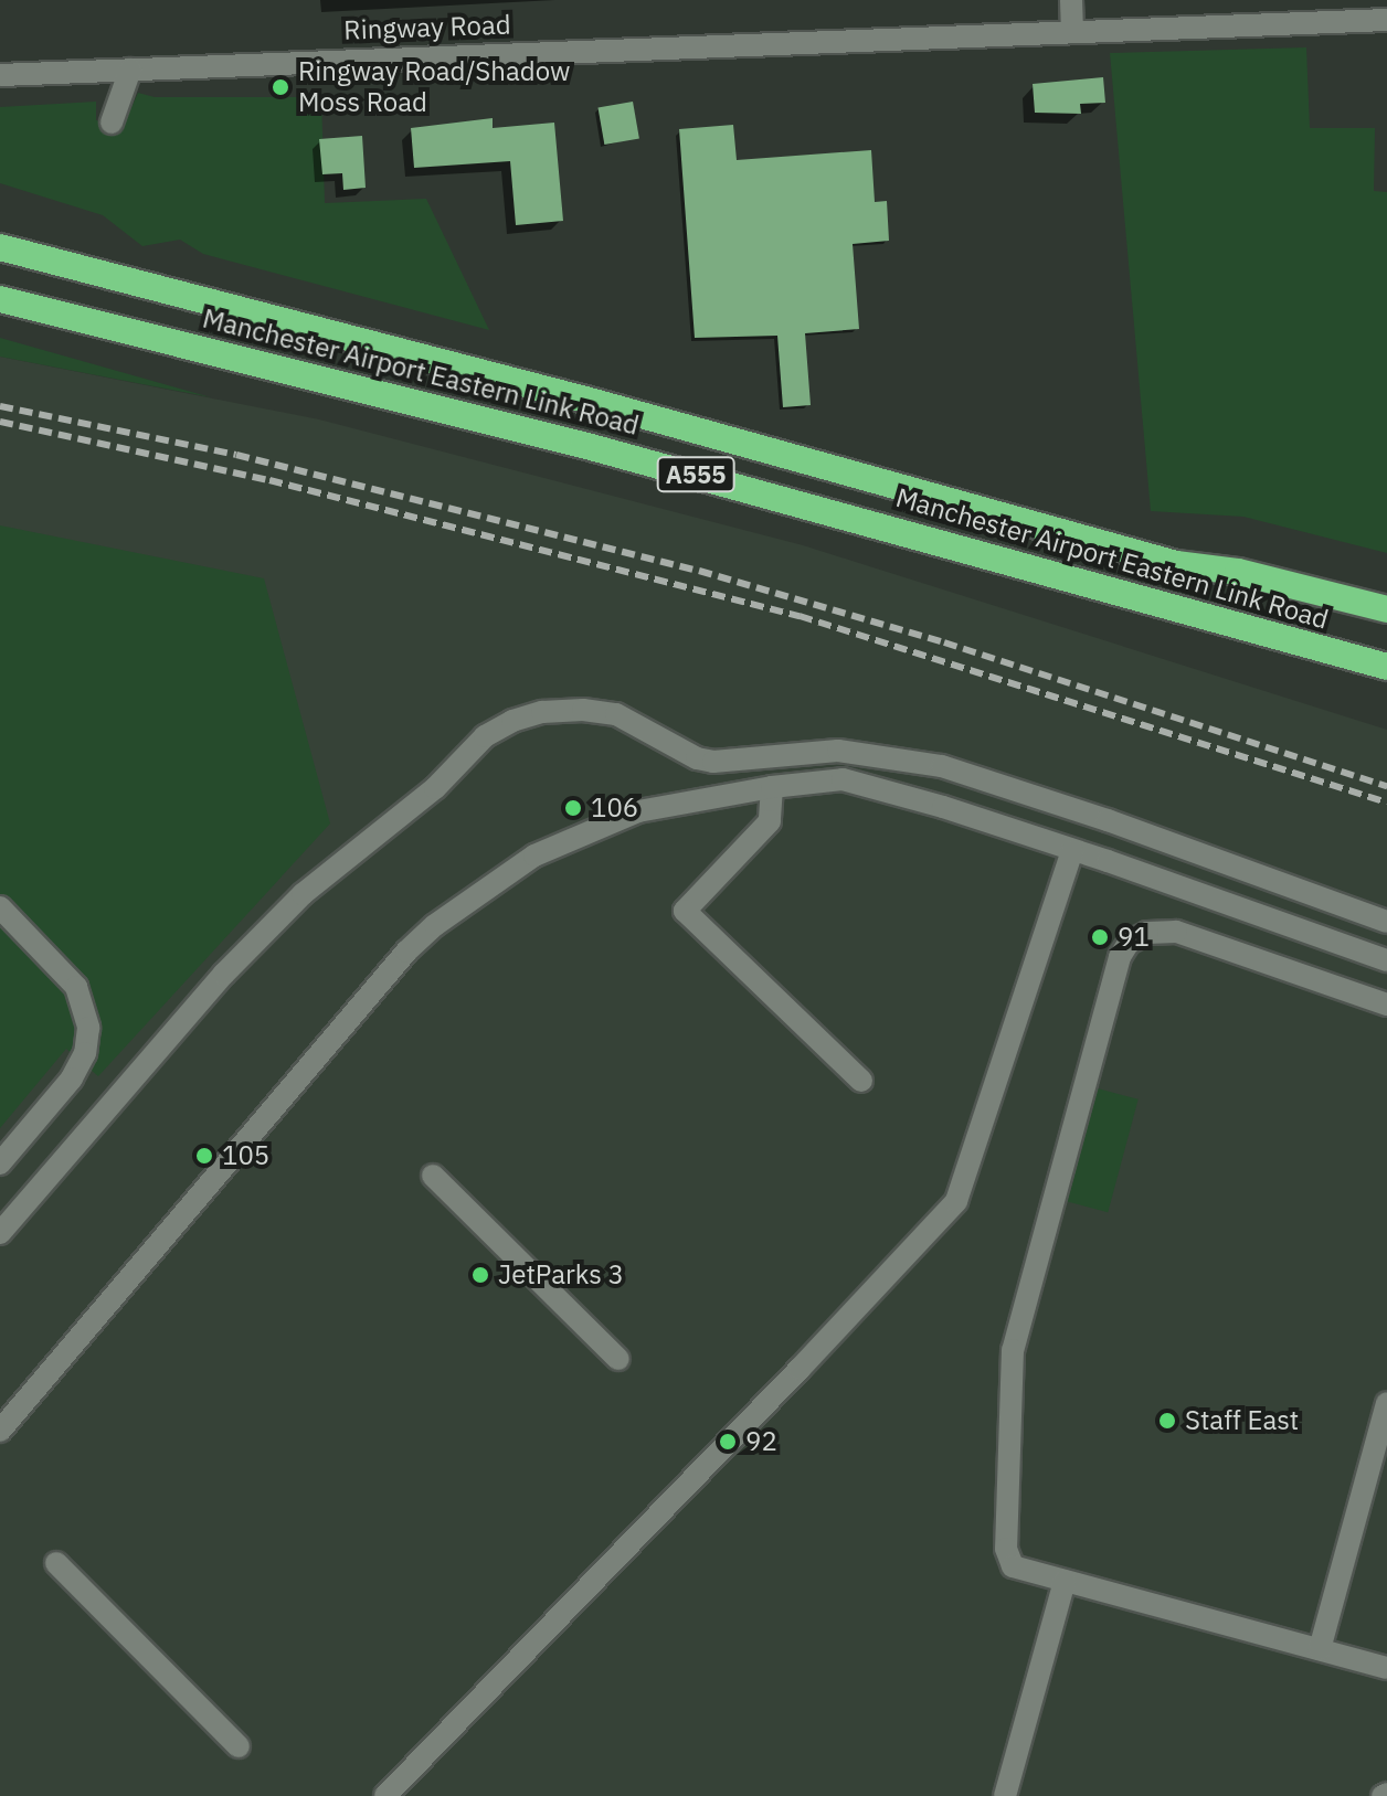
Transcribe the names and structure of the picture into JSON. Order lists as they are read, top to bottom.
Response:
{
  "streets": {
    "highway": ["Manchester Airport Eastern Link Road", "A555"],
    "street": ["Ringway Road"]
  },
  "places": [
    "Ringway Road/Shadow Moss Road",
    "106",
    "91",
    "105",
    "JetParks 3",
    "Staff East",
    "92"
  ]
}
